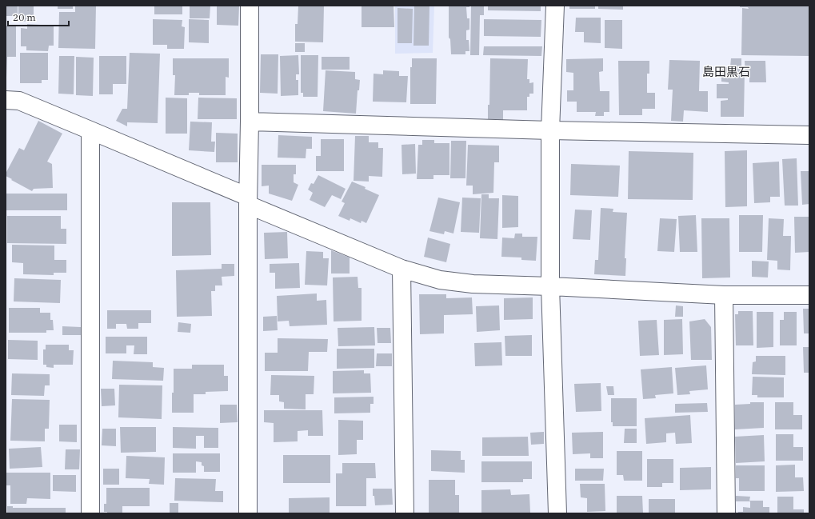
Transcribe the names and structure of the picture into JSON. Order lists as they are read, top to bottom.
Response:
{
  "districts": ["島田黒石"],
  "scale_bar": "20 m"
}
